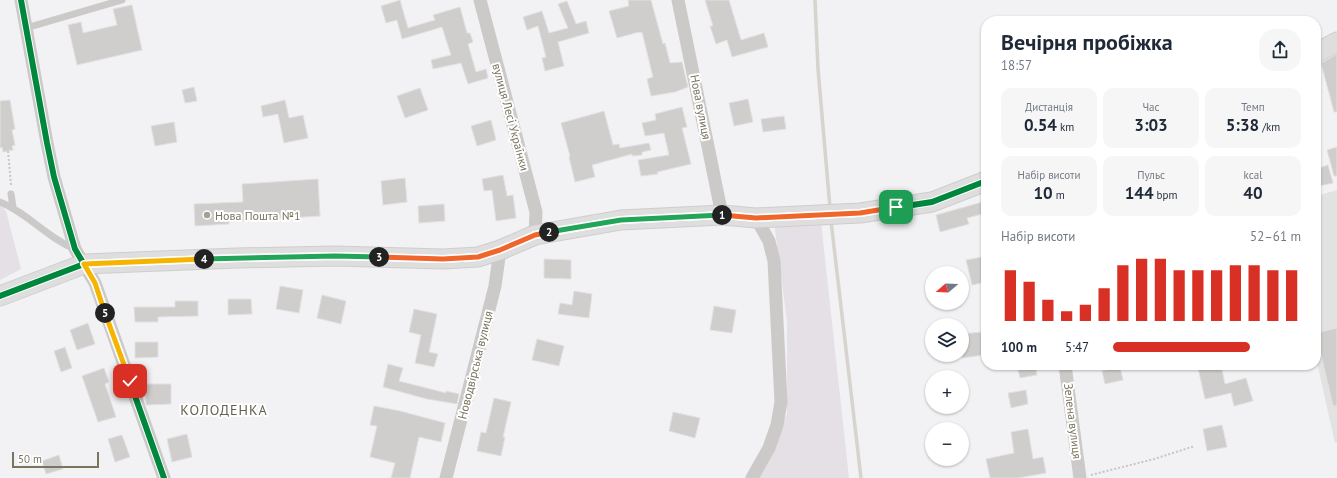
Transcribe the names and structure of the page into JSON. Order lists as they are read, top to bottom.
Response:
{
  "streets": {
    "street": [
      "Нова вулиця",
      "вулиця Лесі Українки",
      "Новодвірська вулиця",
      "Зелена вулиця"
    ]
  },
  "districts": ["КОЛОДЕНКА"],
  "places": ["Нова Пошта №1"],
  "scale_bar": "50 m",
  "north": "left",
  "page": {
    "heading": ["Вечірня пробіжка", "18:57"],
    "stats": [
      ["Дистанція", "0.54 km"],
      ["Час", "3:03"],
      ["Темп", "5:38 /km"],
      ["Набір висоти", "10 m"],
      ["Пульс", "144 bpm"],
      ["kcal", "40"]
    ],
    "pins": [
      "1",
      "2",
      "3",
      "4",
      "5"
    ],
    "chart": ["Набір висоти", "52–61 m"],
    "map_buttons": ["+", "−"],
    "list": [
      {
        "name": "100 m",
        "note": "5:47"
      }
    ],
    "scale": "50 m"
  }
}
